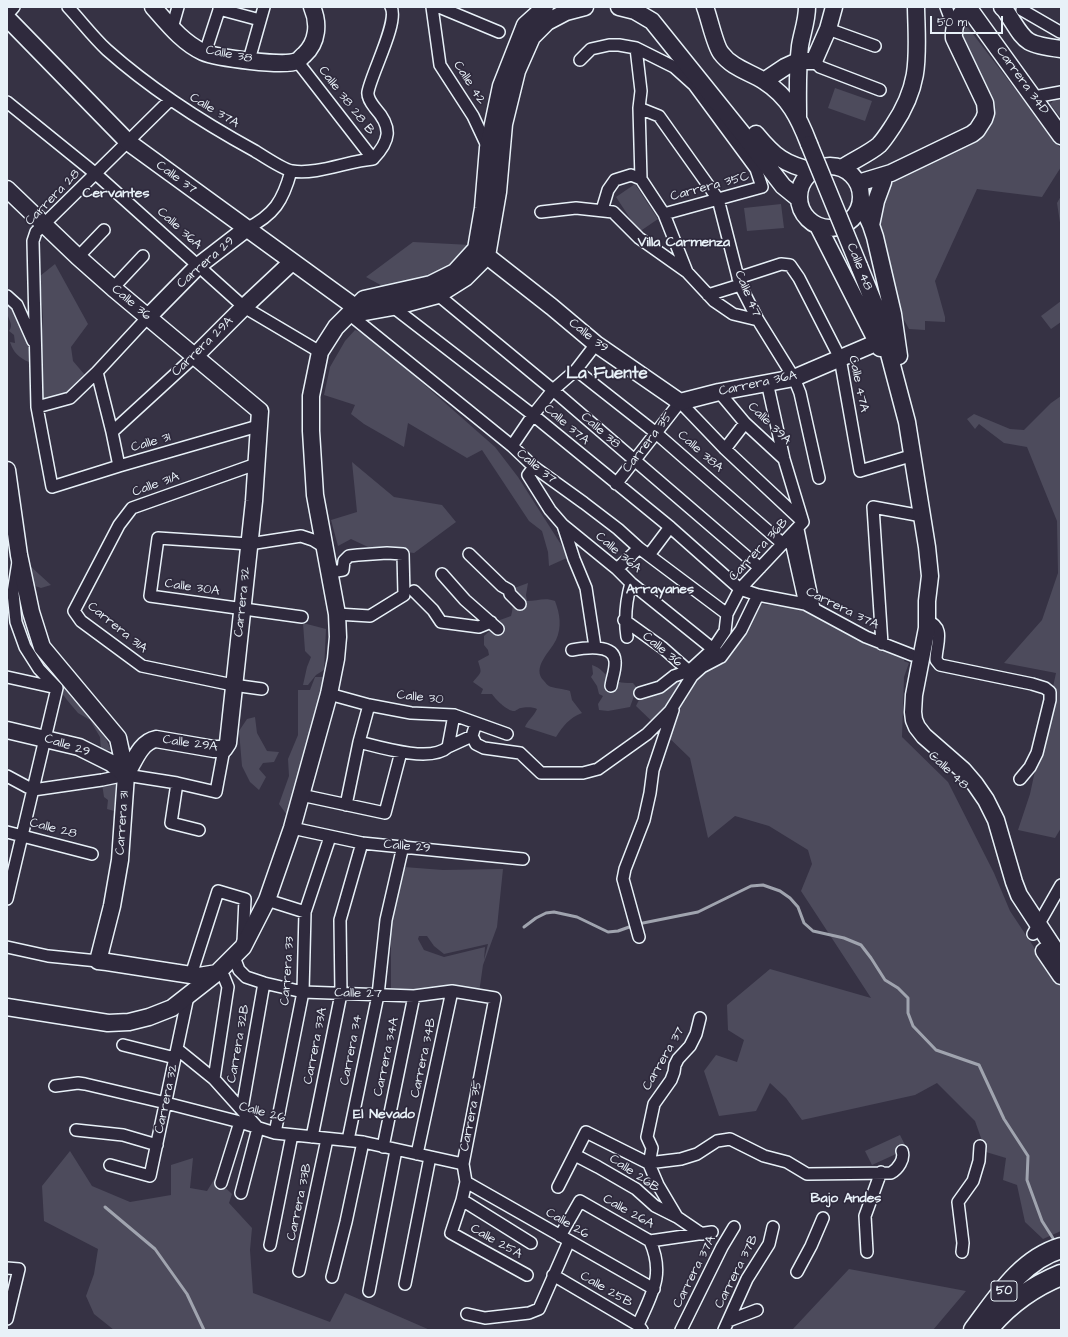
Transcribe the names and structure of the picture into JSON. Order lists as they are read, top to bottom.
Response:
{
  "streets": {
    "highway": ["50"],
    "main road": [
      "Calle 38",
      "Carrera 34D",
      "Calle 37",
      "Carrera 29",
      "Calle 48",
      "Calle 36",
      "Calle 39",
      "Carrera 29A",
      "Carrera 36A",
      "Carrera 32",
      "Calle 29A",
      "Calle 29",
      "Carrera 31"
    ],
    "street": [
      "Calle 42",
      "Calle 38 28 B",
      "Calle 37A",
      "Carrera 35C",
      "Carrera 28",
      "Calle 36A",
      "Calle 47",
      "Calle 47A",
      "Calle 39A",
      "Calle 31",
      "Carrera 35",
      "Calle 38A",
      "Calle 31A",
      "Carrera 36B",
      "Calle 30A",
      "Carrera 37A",
      "Carrera 31A",
      "Calle 30",
      "Calle 28",
      "Carrera 33",
      "Calle 27",
      "Carrera 32B",
      "Carrera 33A",
      "Carrera 34",
      "Carrera 34A",
      "Carrera 34B",
      "Carrera 37",
      "Calle 26",
      "Calle 26B",
      "Carrera 33B",
      "Calle 26A",
      "Calle 25A",
      "Carrera 37B",
      "Calle 25B"
    ]
  },
  "crossings": [
    ["Calle 38", "Calle 38 28 B"],
    ["Calle 38", "Carrera 35"],
    ["Calle 38", "Carrera 36B"],
    ["Calle 38 28 B", "Calle 37A"],
    ["Calle 37A", "Carrera 28"],
    ["Calle 37A", "Carrera 29"],
    ["Calle 37A", "Carrera 35"],
    ["Calle 37A", "Carrera 36B"],
    ["Calle 37A", "Carrera 37A"],
    ["Calle 37", "Carrera 28"],
    ["Calle 37", "Calle 36A"],
    ["Calle 37", "Carrera 29"],
    ["Calle 37", "Carrera 29A"],
    ["Calle 37", "Carrera 36B"],
    ["Carrera 35C", "Calle 47"],
    ["Carrera 28", "Calle 36A"],
    ["Carrera 28", "Calle 36"],
    ["Calle 36A", "Carrera 29"],
    ["Calle 36A", "Carrera 29A"],
    ["Calle 36A", "Carrera 36B"],
    ["Carrera 29", "Calle 36"],
    ["Carrera 29", "Calle 31"],
    ["Calle 48", "Carrera 36A"],
    ["Calle 48", "Calle 47A"],
    ["Calle 48", "Carrera 37A"],
    ["Calle 47", "Carrera 36A"],
    ["Calle 47", "Calle 47A"],
    ["Calle 36", "Carrera 29A"],
    ["Calle 36", "Carrera 36B"],
    ["Calle 36", "Carrera 32"],
    ["Calle 39", "Carrera 36A"],
    ["Calle 39", "Carrera 35"],
    ["Calle 39", "Carrera 36B"],
    ["Carrera 36A", "Calle 47A"],
    ["Carrera 36A", "Calle 39A"],
    ["Carrera 36A", "Carrera 35"],
    ["Calle 31", "Carrera 32"],
    ["Carrera 35", "Calle 38A"],
    ["Carrera 35", "Calle 27"],
    ["Carrera 35", "Calle 26"],
    ["Carrera 35", "Calle 25A"],
    ["Calle 38A", "Carrera 36B"],
    ["Calle 31A", "Carrera 32"],
    ["Calle 31A", "Carrera 31A"],
    ["Calle 30A", "Carrera 32"],
    ["Carrera 32", "Carrera 31A"],
    ["Carrera 32", "Calle 29A"],
    ["Carrera 32", "Calle 29"],
    ["Carrera 32", "Calle 26"],
    ["Calle 29A", "Calle 29"],
    ["Calle 29A", "Carrera 31"],
    ["Calle 29", "Carrera 31"],
    ["Calle 29", "Carrera 33"],
    ["Calle 29", "Carrera 33A"],
    ["Calle 29", "Carrera 34"],
    ["Carrera 33", "Calle 27"],
    ["Carrera 33", "Calle 26"],
    ["Calle 27", "Carrera 32B"],
    ["Calle 27", "Carrera 33A"],
    ["Calle 27", "Carrera 34"],
    ["Calle 27", "Carrera 34A"],
    ["Calle 27", "Carrera 34B"],
    ["Carrera 33A", "Calle 26"],
    ["Carrera 34", "Calle 26"],
    ["Carrera 34A", "Calle 26"],
    ["Carrera 34B", "Calle 26"],
    ["Carrera 37", "Calle 26B"],
    ["Carrera 37", "Calle 26A"],
    ["Calle 26", "Carrera 33B"],
    ["Calle 26", "Calle 26A"]
  ],
  "districts": [
    "Cervantes",
    "Villa Carmenza",
    "La Fuente",
    "Arrayanes",
    "El Nevado",
    "Bajo Andes"
  ],
  "scale_bar": "50 m"
}
